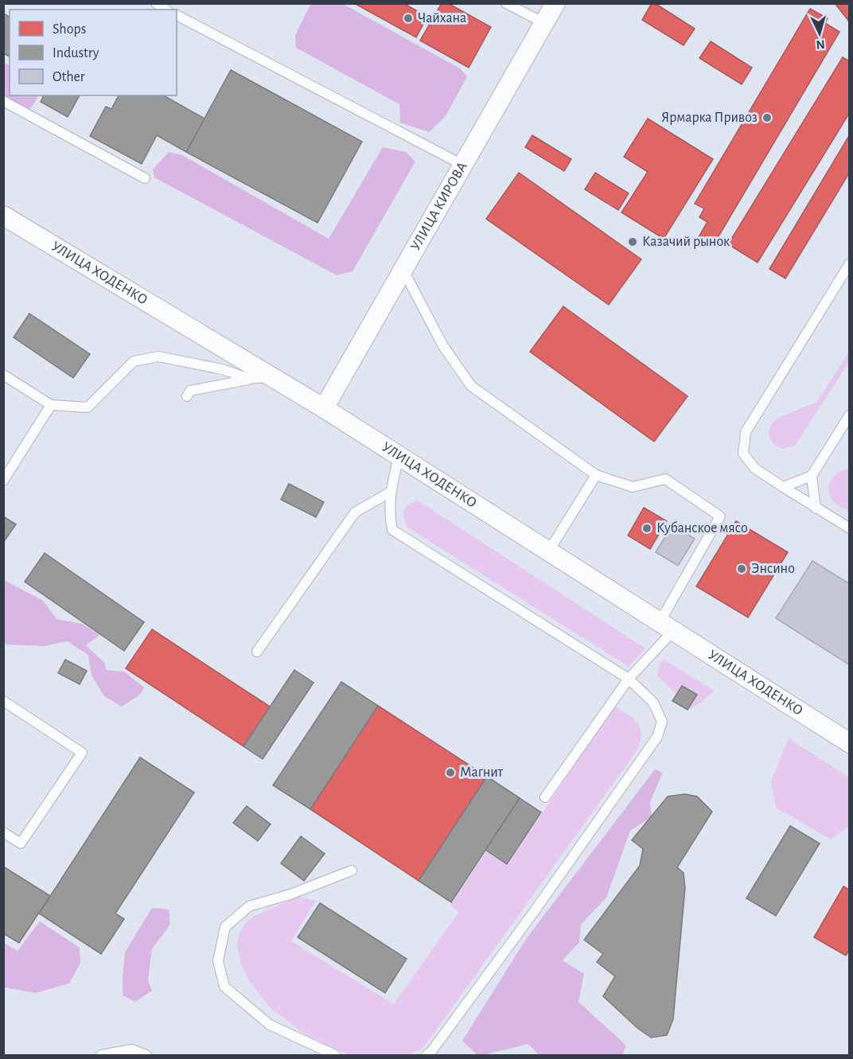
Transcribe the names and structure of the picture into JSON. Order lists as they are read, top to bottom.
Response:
{
  "streets": {
    "street": ["УЛИЦА КИРОВА", "УЛИЦА ХОДЕНКО"]
  },
  "crossings": [
    ["УЛИЦА КИРОВА", "УЛИЦА ХОДЕНКО"]
  ],
  "places": [
    "Чайхана",
    "Ярмарка Привоз",
    "Казачий рынок",
    "Кубанское мясо",
    "Энсино",
    "Магнит"
  ],
  "legend": ["Shops", "Industry", "Other"],
  "north": "bottom"
}
